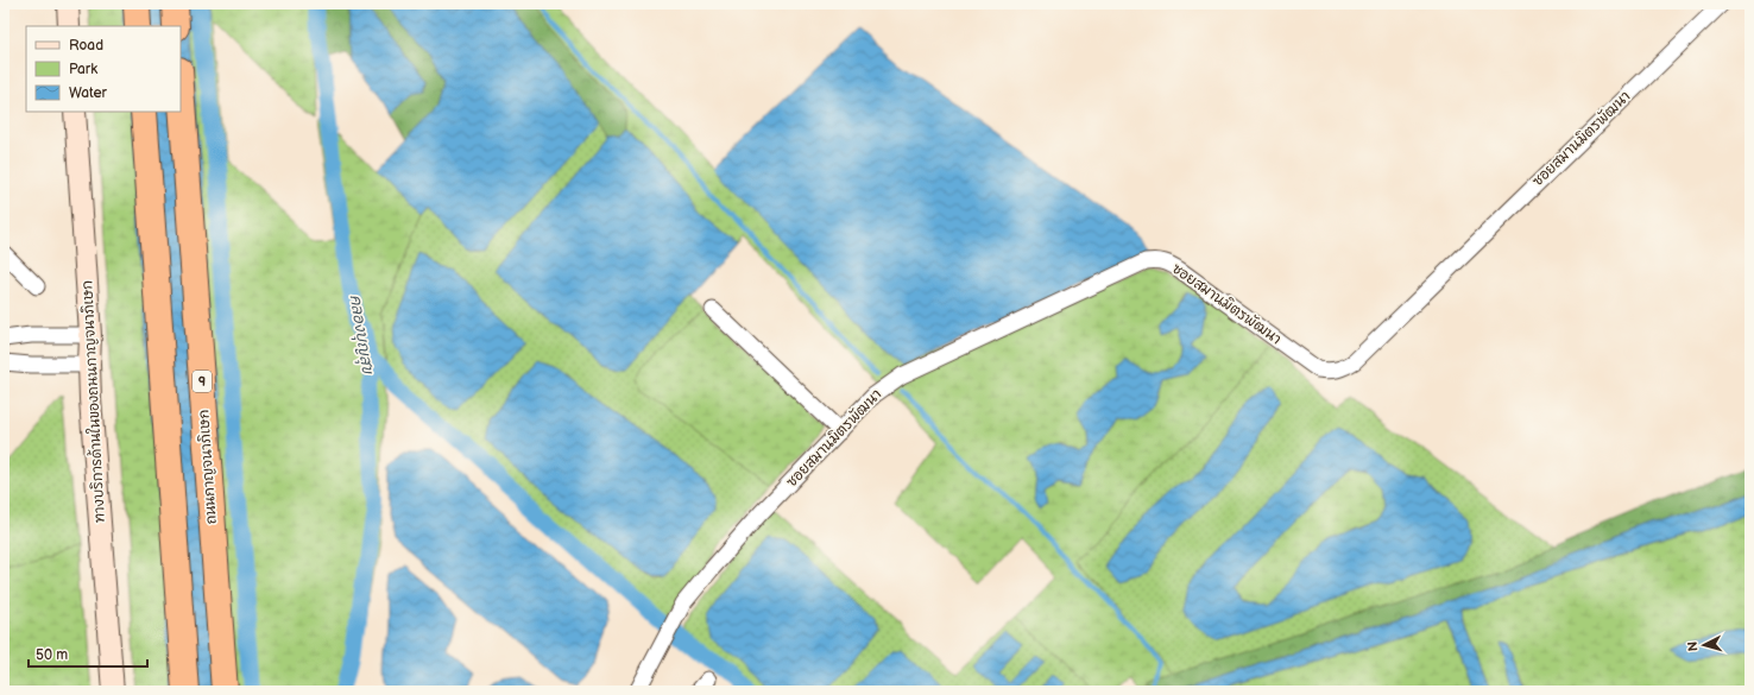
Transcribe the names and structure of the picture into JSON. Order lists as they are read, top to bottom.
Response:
{
  "streets": {
    "highway": ["9", "ถนนกาญจนาภิเษก"],
    "main road": ["ทางบริการด้านในของถนนกาญจนาภิเษก"],
    "street": ["ซอยสมานมิตรพัฒนา"]
  },
  "water": ["คลองบุญสุข"],
  "legend": ["Road", "Park", "Water"],
  "scale_bar": "50 m",
  "north": "left"
}
